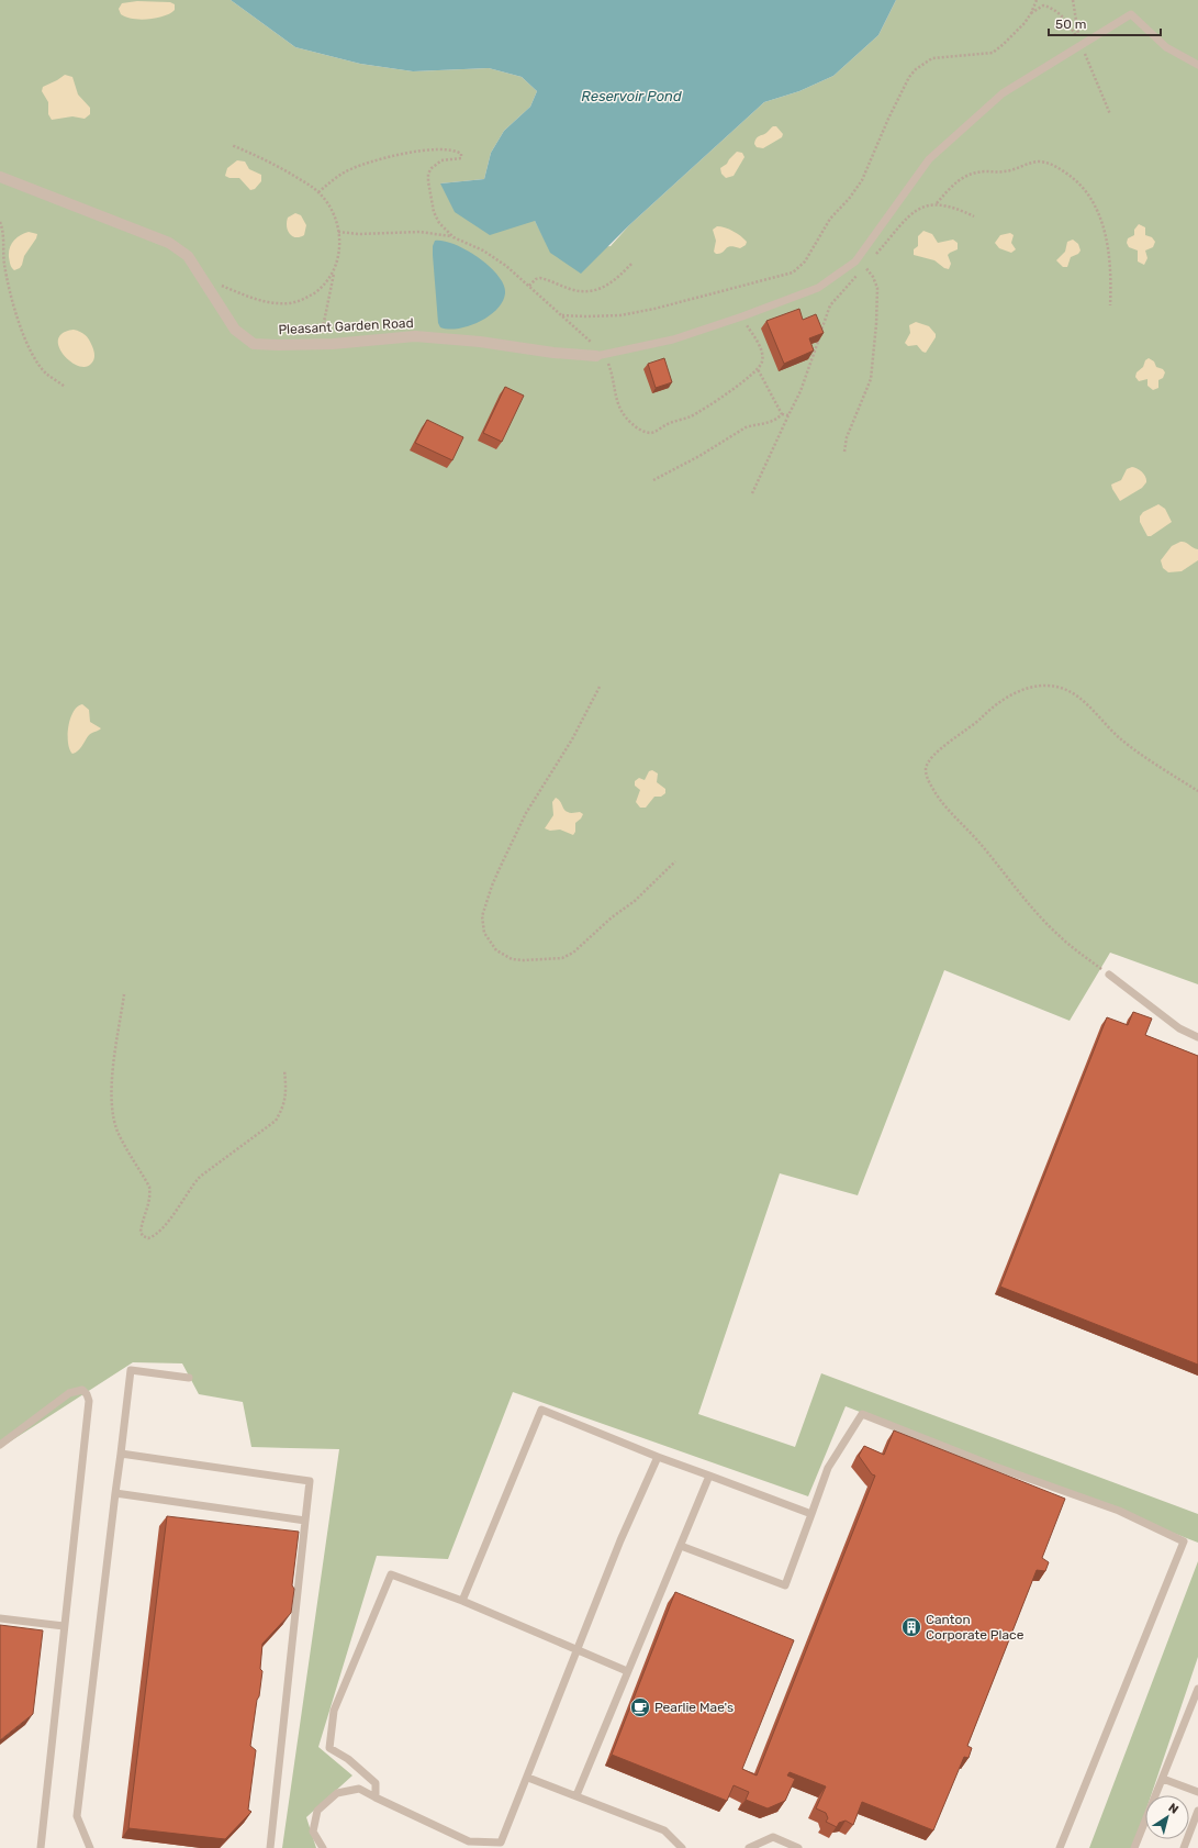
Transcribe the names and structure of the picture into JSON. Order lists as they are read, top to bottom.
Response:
{
  "streets": {
    "street": ["Pleasant Garden Road"]
  },
  "water": ["Reservoir Pond"],
  "places": {
    "building": ["Canton Corporate Place"],
    "cafe": ["Pearlie Mae's"]
  },
  "scale_bar": "50 m",
  "north": "top right"
}
